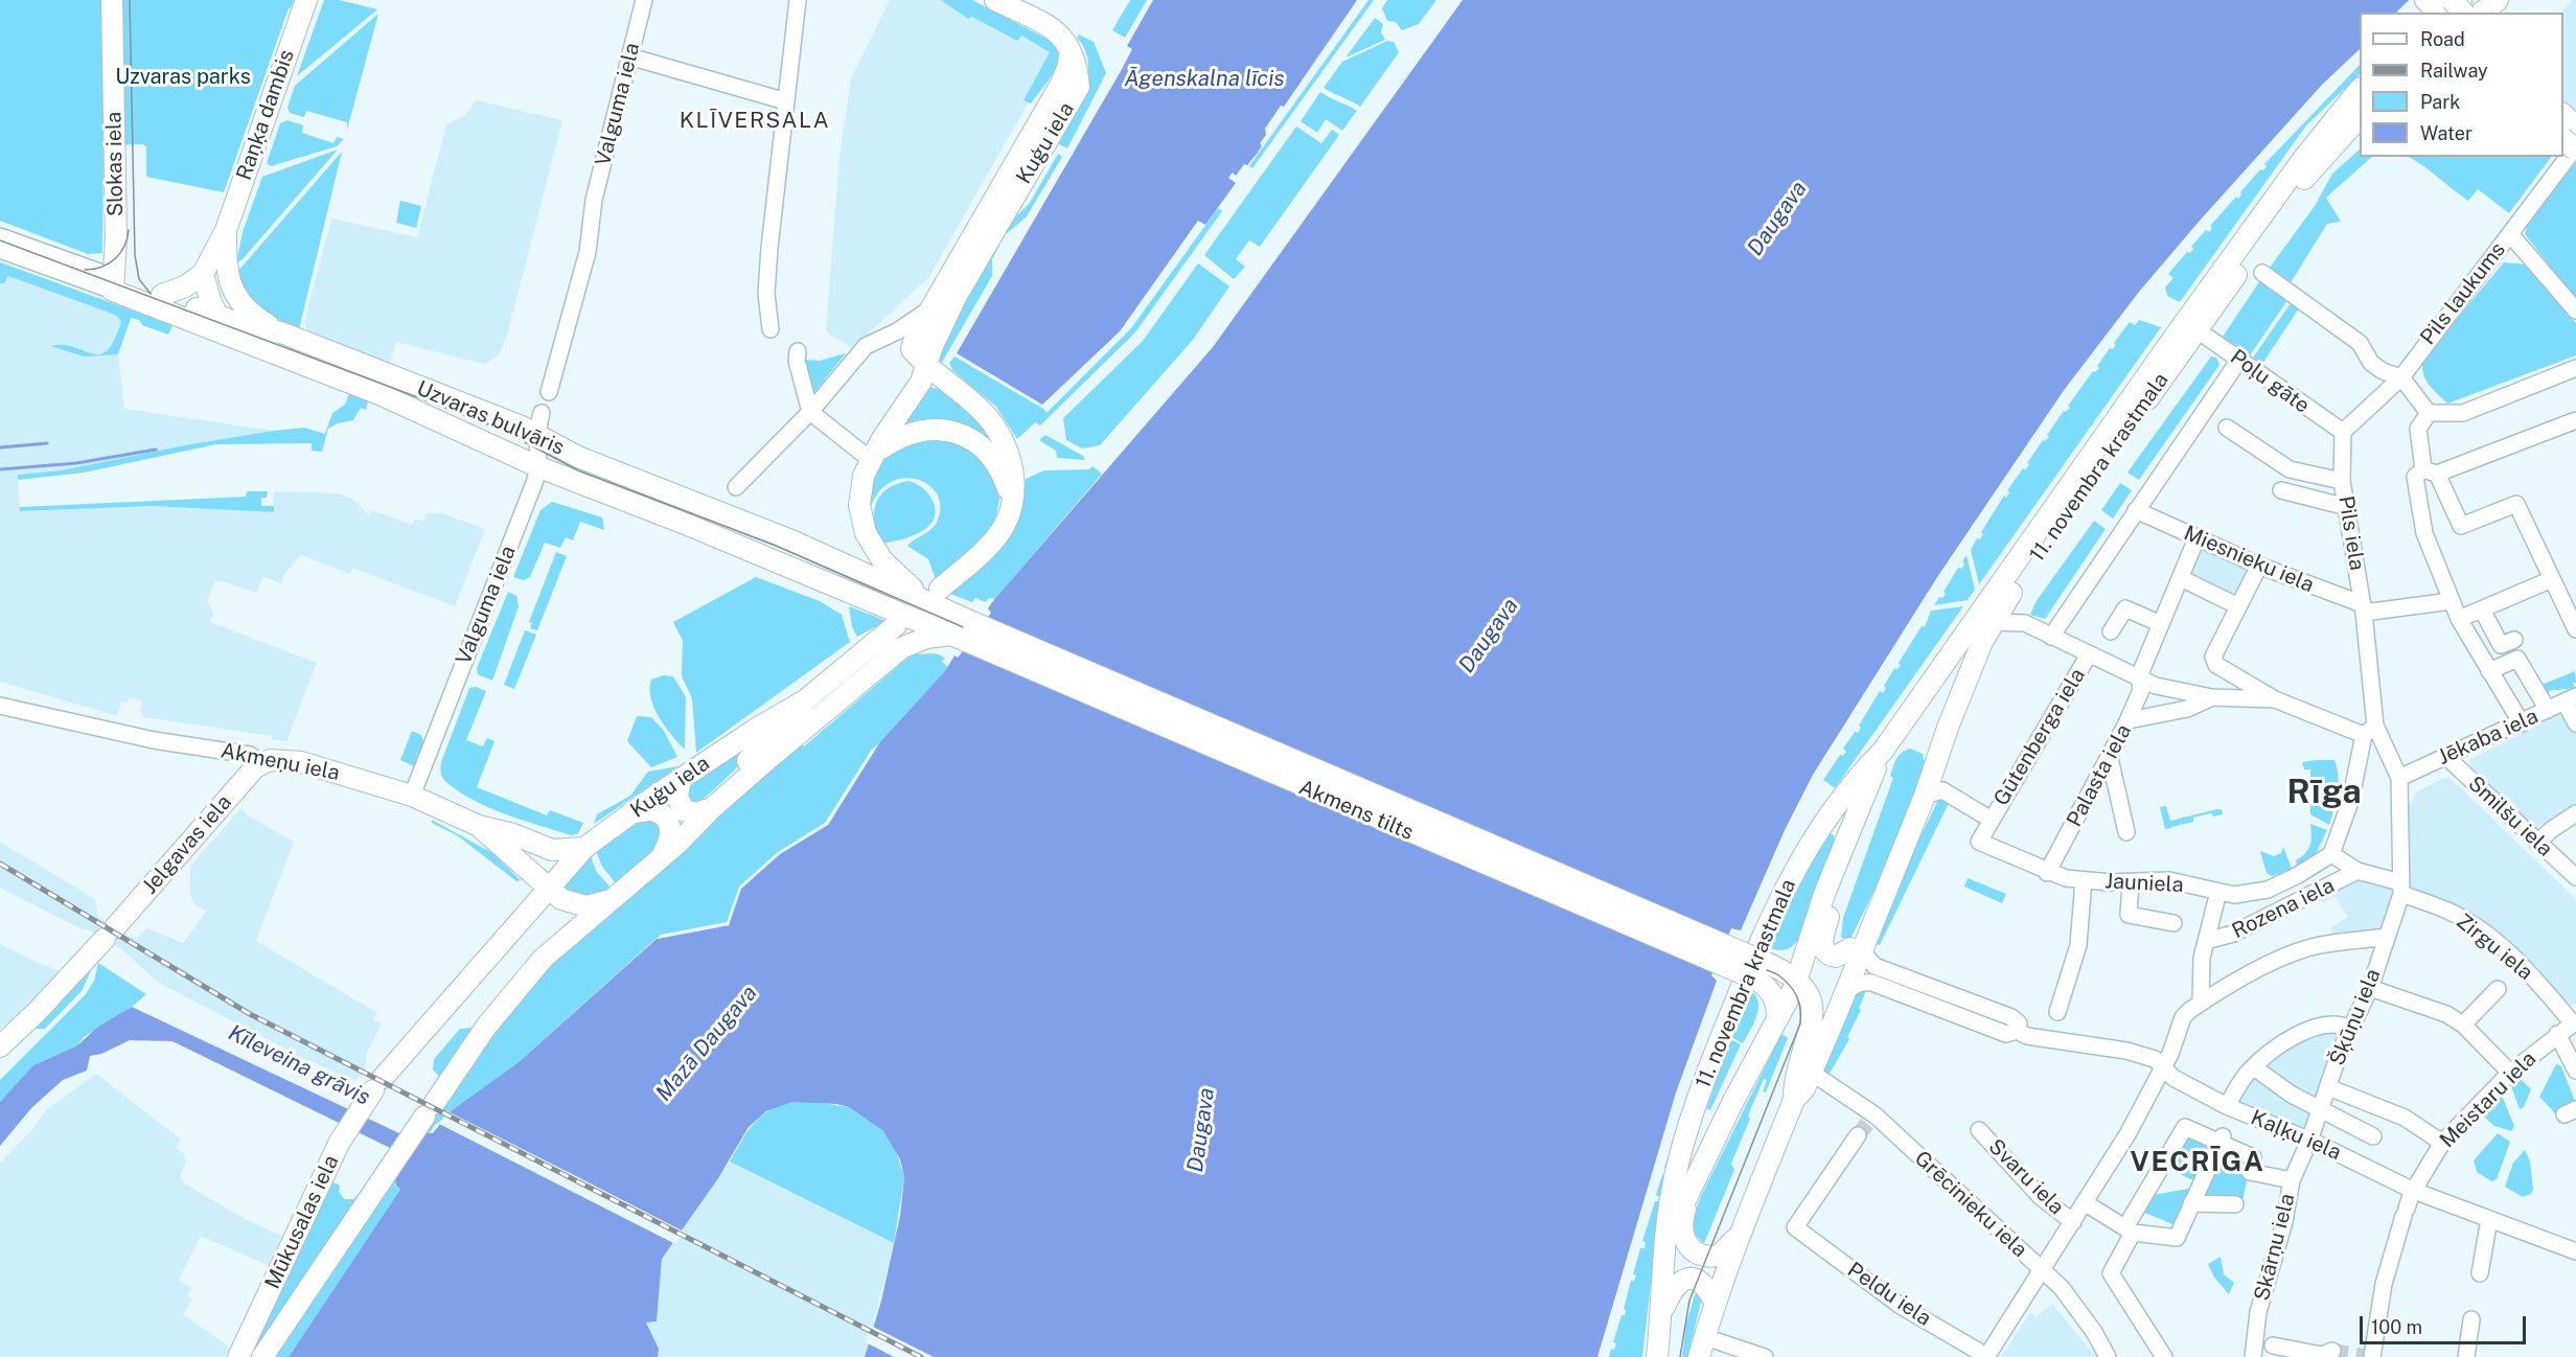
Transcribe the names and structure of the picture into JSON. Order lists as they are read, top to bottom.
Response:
{
  "streets": {
    "main road": [
      "Raņķa dambis",
      "Kuģu iela",
      "Slokas iela",
      "Uzvaras bulvāris",
      "11. novembra krastmala",
      "Akmeņu iela",
      "Akmens tilts",
      "Jelgavas iela",
      "Mūkusalas iela"
    ],
    "street": [
      "Valguma iela",
      "Pils laukums",
      "Poļu gāte",
      "Pils iela",
      "Miesnieku iela",
      "Gūtenberga iela",
      "Jēkaba iela",
      "Palasta iela",
      "Smilšu iela",
      "Jauniela",
      "Rozena iela",
      "Zirgu iela",
      "Šķūņu iela",
      "Meistaru iela",
      "Kaļķu iela",
      "Svaru iela",
      "Grēcinieku iela",
      "Skārņu iela",
      "Peldu iela"
    ]
  },
  "crossings": [
    ["Valguma iela", "Uzvaras bulvāris"],
    ["Valguma iela", "Akmeņu iela"],
    ["Raņķa dambis", "Uzvaras bulvāris"],
    ["Kuģu iela", "Uzvaras bulvāris"],
    ["Kuģu iela", "Akmeņu iela"],
    ["Kuģu iela", "Akmens tilts"],
    ["Kuģu iela", "Mūkusalas iela"],
    ["Slokas iela", "Uzvaras bulvāris"],
    ["Poļu gāte", "11. novembra krastmala"],
    ["Poļu gāte", "Pils iela"],
    ["Uzvaras bulvāris", "Akmens tilts"],
    ["11. novembra krastmala", "Akmens tilts"],
    ["11. novembra krastmala", "Kaļķu iela"],
    ["11. novembra krastmala", "Grēcinieku iela"],
    ["Pils iela", "Miesnieku iela"],
    ["Miesnieku iela", "Palasta iela"],
    ["Gūtenberga iela", "Jauniela"],
    ["Jēkaba iela", "Smilšu iela"],
    ["Jēkaba iela", "Šķūņu iela"],
    ["Akmeņu iela", "Jelgavas iela"],
    ["Akmeņu iela", "Mūkusalas iela"],
    ["Palasta iela", "Jauniela"],
    ["Jauniela", "Zirgu iela"],
    ["Rozena iela", "Zirgu iela"],
    ["Zirgu iela", "Šķūņu iela"],
    ["Zirgu iela", "Meistaru iela"],
    ["Šķūņu iela", "Kaļķu iela"],
    ["Šķūņu iela", "Skārņu iela"],
    ["Meistaru iela", "Kaļķu iela"],
    ["Kaļķu iela", "Skārņu iela"],
    ["Grēcinieku iela", "Peldu iela"]
  ],
  "districts": ["KLĪVERSALA", "Rīga", "VECRĪGA"],
  "water": [
    "Āgenskalna līcis",
    "Daugava",
    "Mazā Daugava",
    "Kīleveina grāvis"
  ],
  "parks": ["Uzvaras parks"],
  "legend": [
    "Road",
    "Railway",
    "Park",
    "Water"
  ],
  "scale_bar": "100 m"
}
